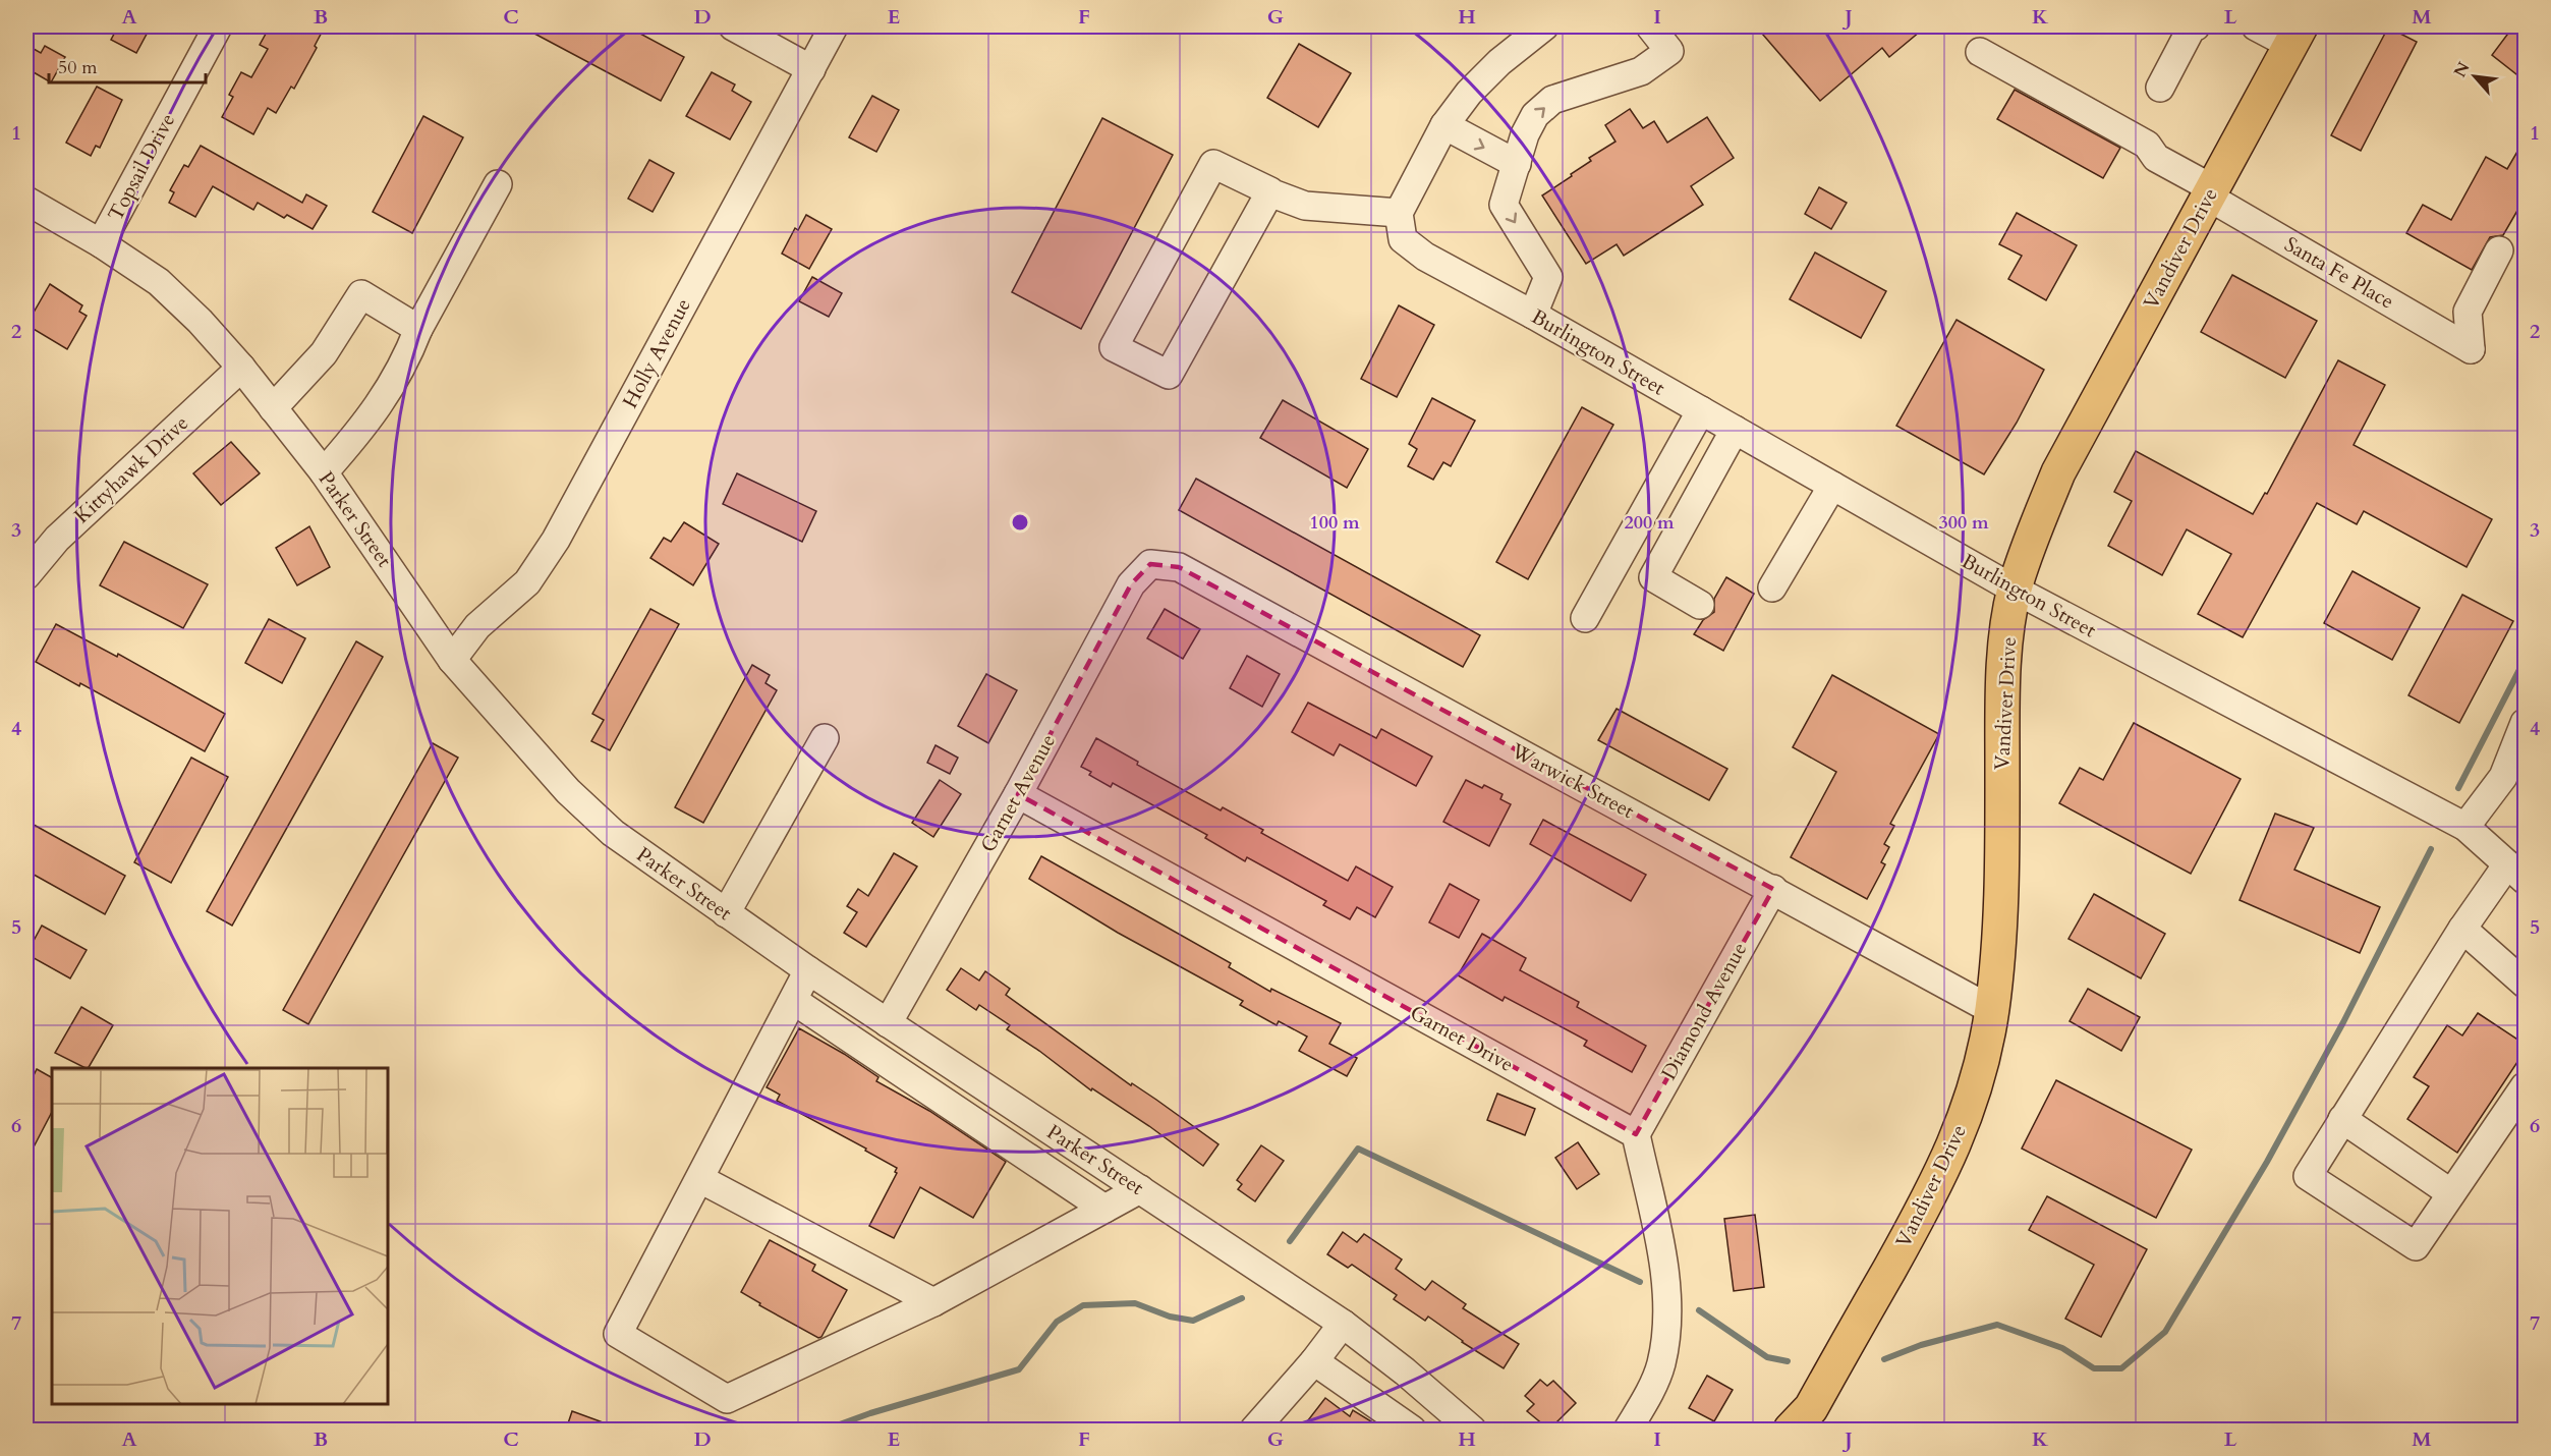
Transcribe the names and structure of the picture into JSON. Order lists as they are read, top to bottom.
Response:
{
  "streets": {
    "main road": ["Vandiver Drive"],
    "street": [
      "Topsail Drive",
      "Santa Fe Place",
      "Burlington Street",
      "Holly Avenue",
      "Kittyhawk Drive",
      "Parker Street",
      "Warwick Street",
      "Garnet Avenue",
      "Diamond Avenue",
      "Garnet Drive"
    ]
  },
  "crossings": [
    ["Topsail Drive", "Parker Street"],
    ["Vandiver Drive", "Santa Fe Place"],
    ["Vandiver Drive", "Burlington Street"],
    ["Vandiver Drive", "Warwick Street"],
    ["Holly Avenue", "Parker Street"],
    ["Kittyhawk Drive", "Parker Street"],
    ["Parker Street", "Garnet Avenue"],
    ["Warwick Street", "Garnet Avenue"],
    ["Warwick Street", "Diamond Avenue"],
    ["Garnet Avenue", "Garnet Drive"],
    ["Diamond Avenue", "Garnet Drive"]
  ],
  "scale_bar": "50 m",
  "north": "top left",
  "grid": {
    "columns": [
      "A",
      "B",
      "C",
      "D",
      "E",
      "F",
      "G",
      "H",
      "I",
      "J",
      "K",
      "L",
      "M"
    ],
    "rows": [
      "1",
      "2",
      "3",
      "4",
      "5",
      "6",
      "7"
    ]
  },
  "rings": ["100 m", "200 m", "300 m"]
}
